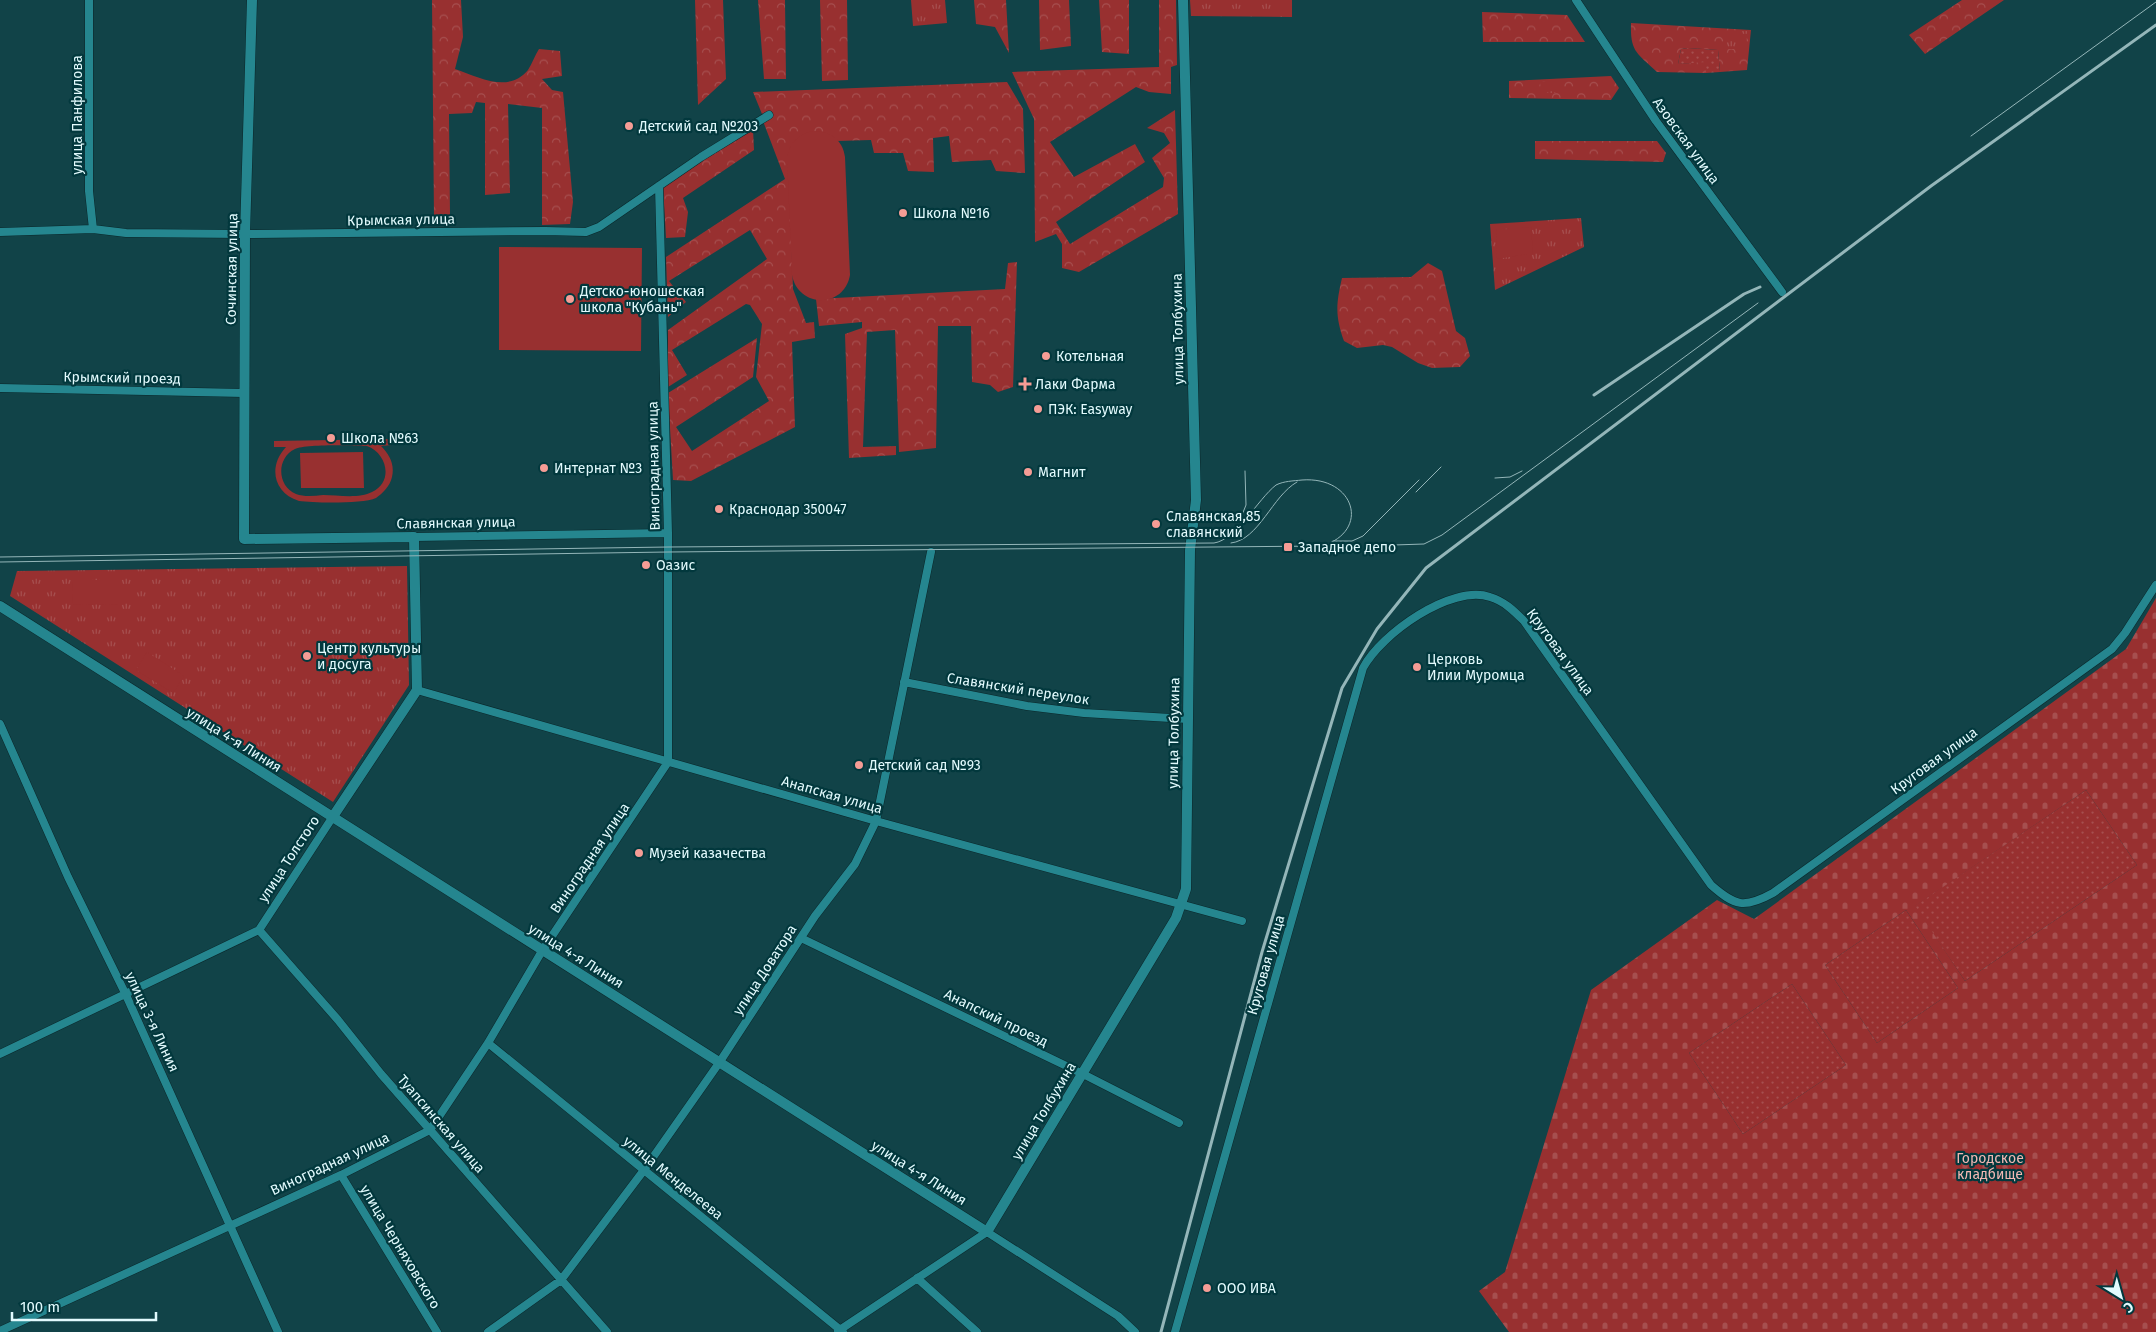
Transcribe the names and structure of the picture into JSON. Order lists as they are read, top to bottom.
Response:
{
  "streets": {
    "street": [
      "улица Панфилова",
      "Азовская улица",
      "Крымская улица",
      "Сочинская улица",
      "улица Толбухина",
      "Крымский проезд",
      "Виноградная улица",
      "Славянская улица",
      "Круговая улица",
      "Славянский переулок",
      "улица 4-я Линия",
      "Анапская улица",
      "улица Толстого",
      "улица Доватора",
      "Анапский проезд",
      "улица 3-я Линия",
      "Туапсинская улица",
      "улица Менделеева",
      "улица Черняховского"
    ]
  },
  "crossings": [
    ["улица Панфилова", "Крымская улица"],
    ["Крымская улица", "Сочинская улица"],
    ["Крымская улица", "Виноградная улица"],
    ["Сочинская улица", "Крымский проезд"],
    ["Сочинская улица", "Славянская улица"],
    ["улица Толбухина", "Славянский переулок"],
    ["улица Толбухина", "улица 4-я Линия"],
    ["улица Толбухина", "Анапская улица"],
    ["улица Толбухина", "Анапский проезд"],
    ["улица Толбухина", "улица Менделеева"],
    ["Виноградная улица", "Славянская улица"],
    ["Виноградная улица", "улица 4-я Линия"],
    ["Виноградная улица", "Анапская улица"],
    ["Виноградная улица", "улица 3-я Линия"],
    ["Виноградная улица", "Туапсинская улица"],
    ["Виноградная улица", "улица Менделеева"],
    ["Виноградная улица", "улица Черняховского"],
    ["Славянский переулок", "улица Доватора"],
    ["улица 4-я Линия", "улица Толстого"],
    ["улица 4-я Линия", "улица Доватора"],
    ["Анапская улица", "улица Толстого"],
    ["Анапская улица", "улица Доватора"],
    ["улица Толстого", "Туапсинская улица"],
    ["улица Доватора", "Анапский проезд"],
    ["улица Доватора", "Туапсинская улица"],
    ["улица Доватора", "улица Менделеева"]
  ],
  "parks": ["Городское кладбище"],
  "places": {
    "other": [
      "Детский сад №203",
      "Школа №16",
      "Детско-юношеская школа \"Кубань\"",
      "Котельная",
      "ПЭК: Easyway",
      "Школа №63",
      "Интернат №3",
      "Магнит",
      "Краснодар 350047",
      "Славянская,85 славянский",
      "Оазис",
      "Центр культуры и досуга",
      "Церковь Илии Муромца",
      "Детский сад №93",
      "Музей казачества",
      "ООО ИВА"
    ],
    "health": ["Лаки Фарма"],
    "transit": ["Западное депо"]
  },
  "scale_bar": "100 m",
  "north": "bottom right"
}
